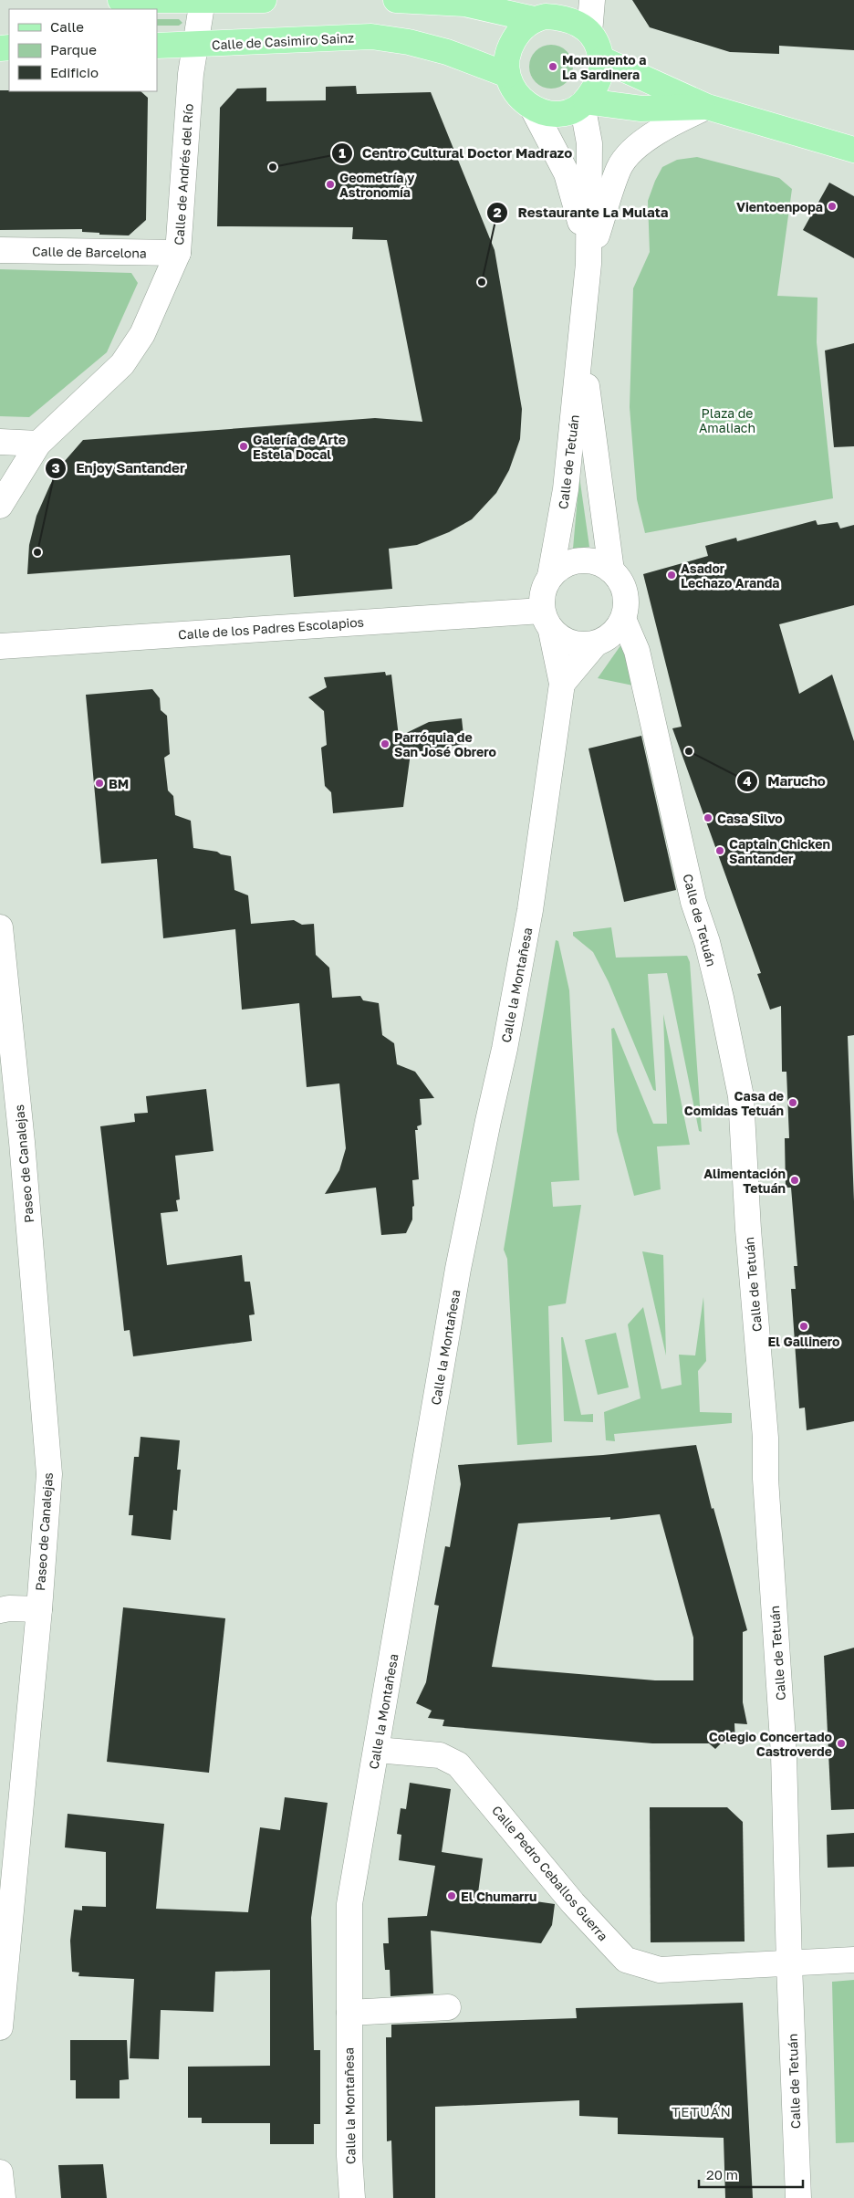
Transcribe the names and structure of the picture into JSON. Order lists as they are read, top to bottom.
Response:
{
  "streets": {
    "main road": ["Calle de Casimiro Sainz"],
    "street": [
      "Calle de Andrés del Río",
      "Calle de Barcelona",
      "Calle de Tetuán",
      "Calle de los Padres Escolapios",
      "Calle la Montañesa",
      "Paseo de Canalejas",
      "Calle Pedro Ceballos Guerra"
    ]
  },
  "crossings": [
    ["Calle de Casimiro Sainz", "Calle de Andrés del Río"],
    ["Calle de Casimiro Sainz", "Calle de Tetuán"],
    ["Calle de Andrés del Río", "Calle de Barcelona"],
    ["Calle de Tetuán", "Calle de los Padres Escolapios"],
    ["Calle de Tetuán", "Calle la Montañesa"],
    ["Calle de Tetuán", "Calle Pedro Ceballos Guerra"],
    ["Calle de los Padres Escolapios", "Calle la Montañesa"],
    ["Calle la Montañesa", "Calle Pedro Ceballos Guerra"]
  ],
  "districts": ["TETUÁN"],
  "parks": ["Plaza de Amaliach"],
  "places": [
    "Monumento a La Sardinera",
    "Centro Cultural Doctor Madrazo",
    "Geometría y Astronomía",
    "Vientoenpopa",
    "Restaurante La Mulata",
    "Galería de Arte Estela Docal",
    "Enjoy Santander",
    "Asador Lechazo Aranda",
    "Parróquia de San José Obrero",
    "Marucho",
    "BM",
    "Casa Silvo",
    "Captain Chicken Santander",
    "Casa de Comidas Tetuán",
    "Alimentación Tetuán",
    "El Gallinero",
    "Colegio Concertado Castroverde",
    "El Chumarru"
  ],
  "legend": ["Calle", "Parque", "Edificio"],
  "scale_bar": "20 m"
}
